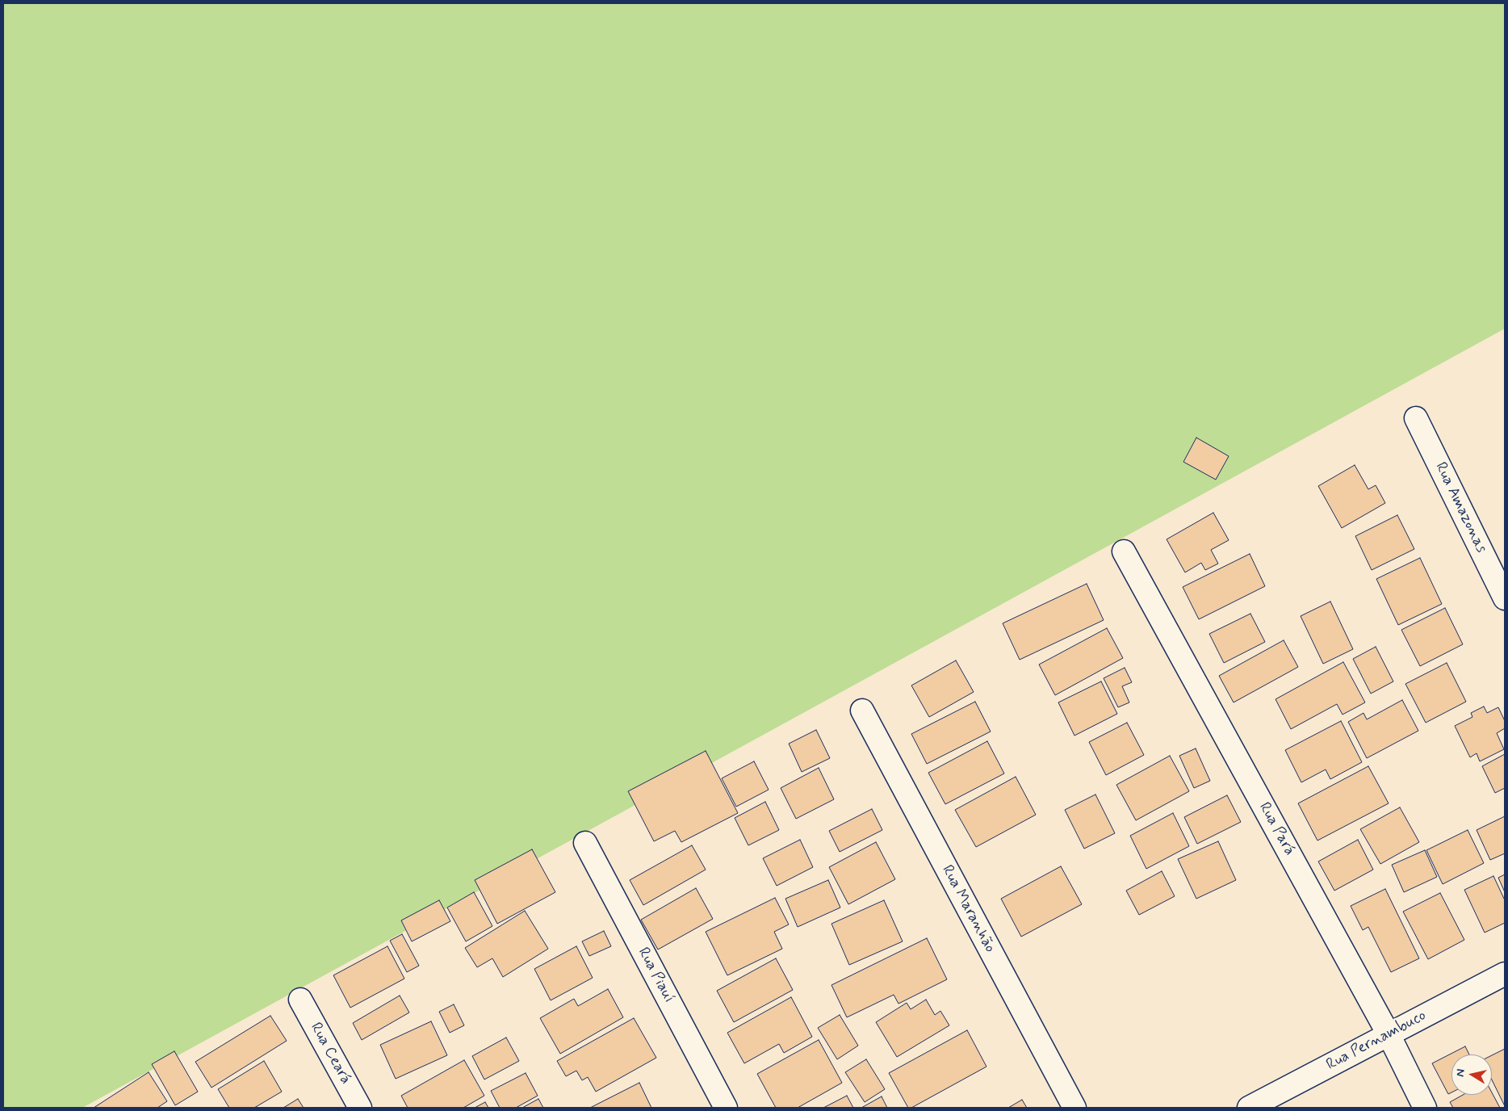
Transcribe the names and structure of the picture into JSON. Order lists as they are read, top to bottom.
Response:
{
  "streets": {
    "street": [
      "Rua Amazonas",
      "Rua Pará",
      "Rua Maranhão",
      "Rua Piauí",
      "Rua Pernambuco",
      "Rua Ceará"
    ]
  },
  "crossings": [
    ["Rua Pará", "Rua Pernambuco"]
  ],
  "north": "left"
}
